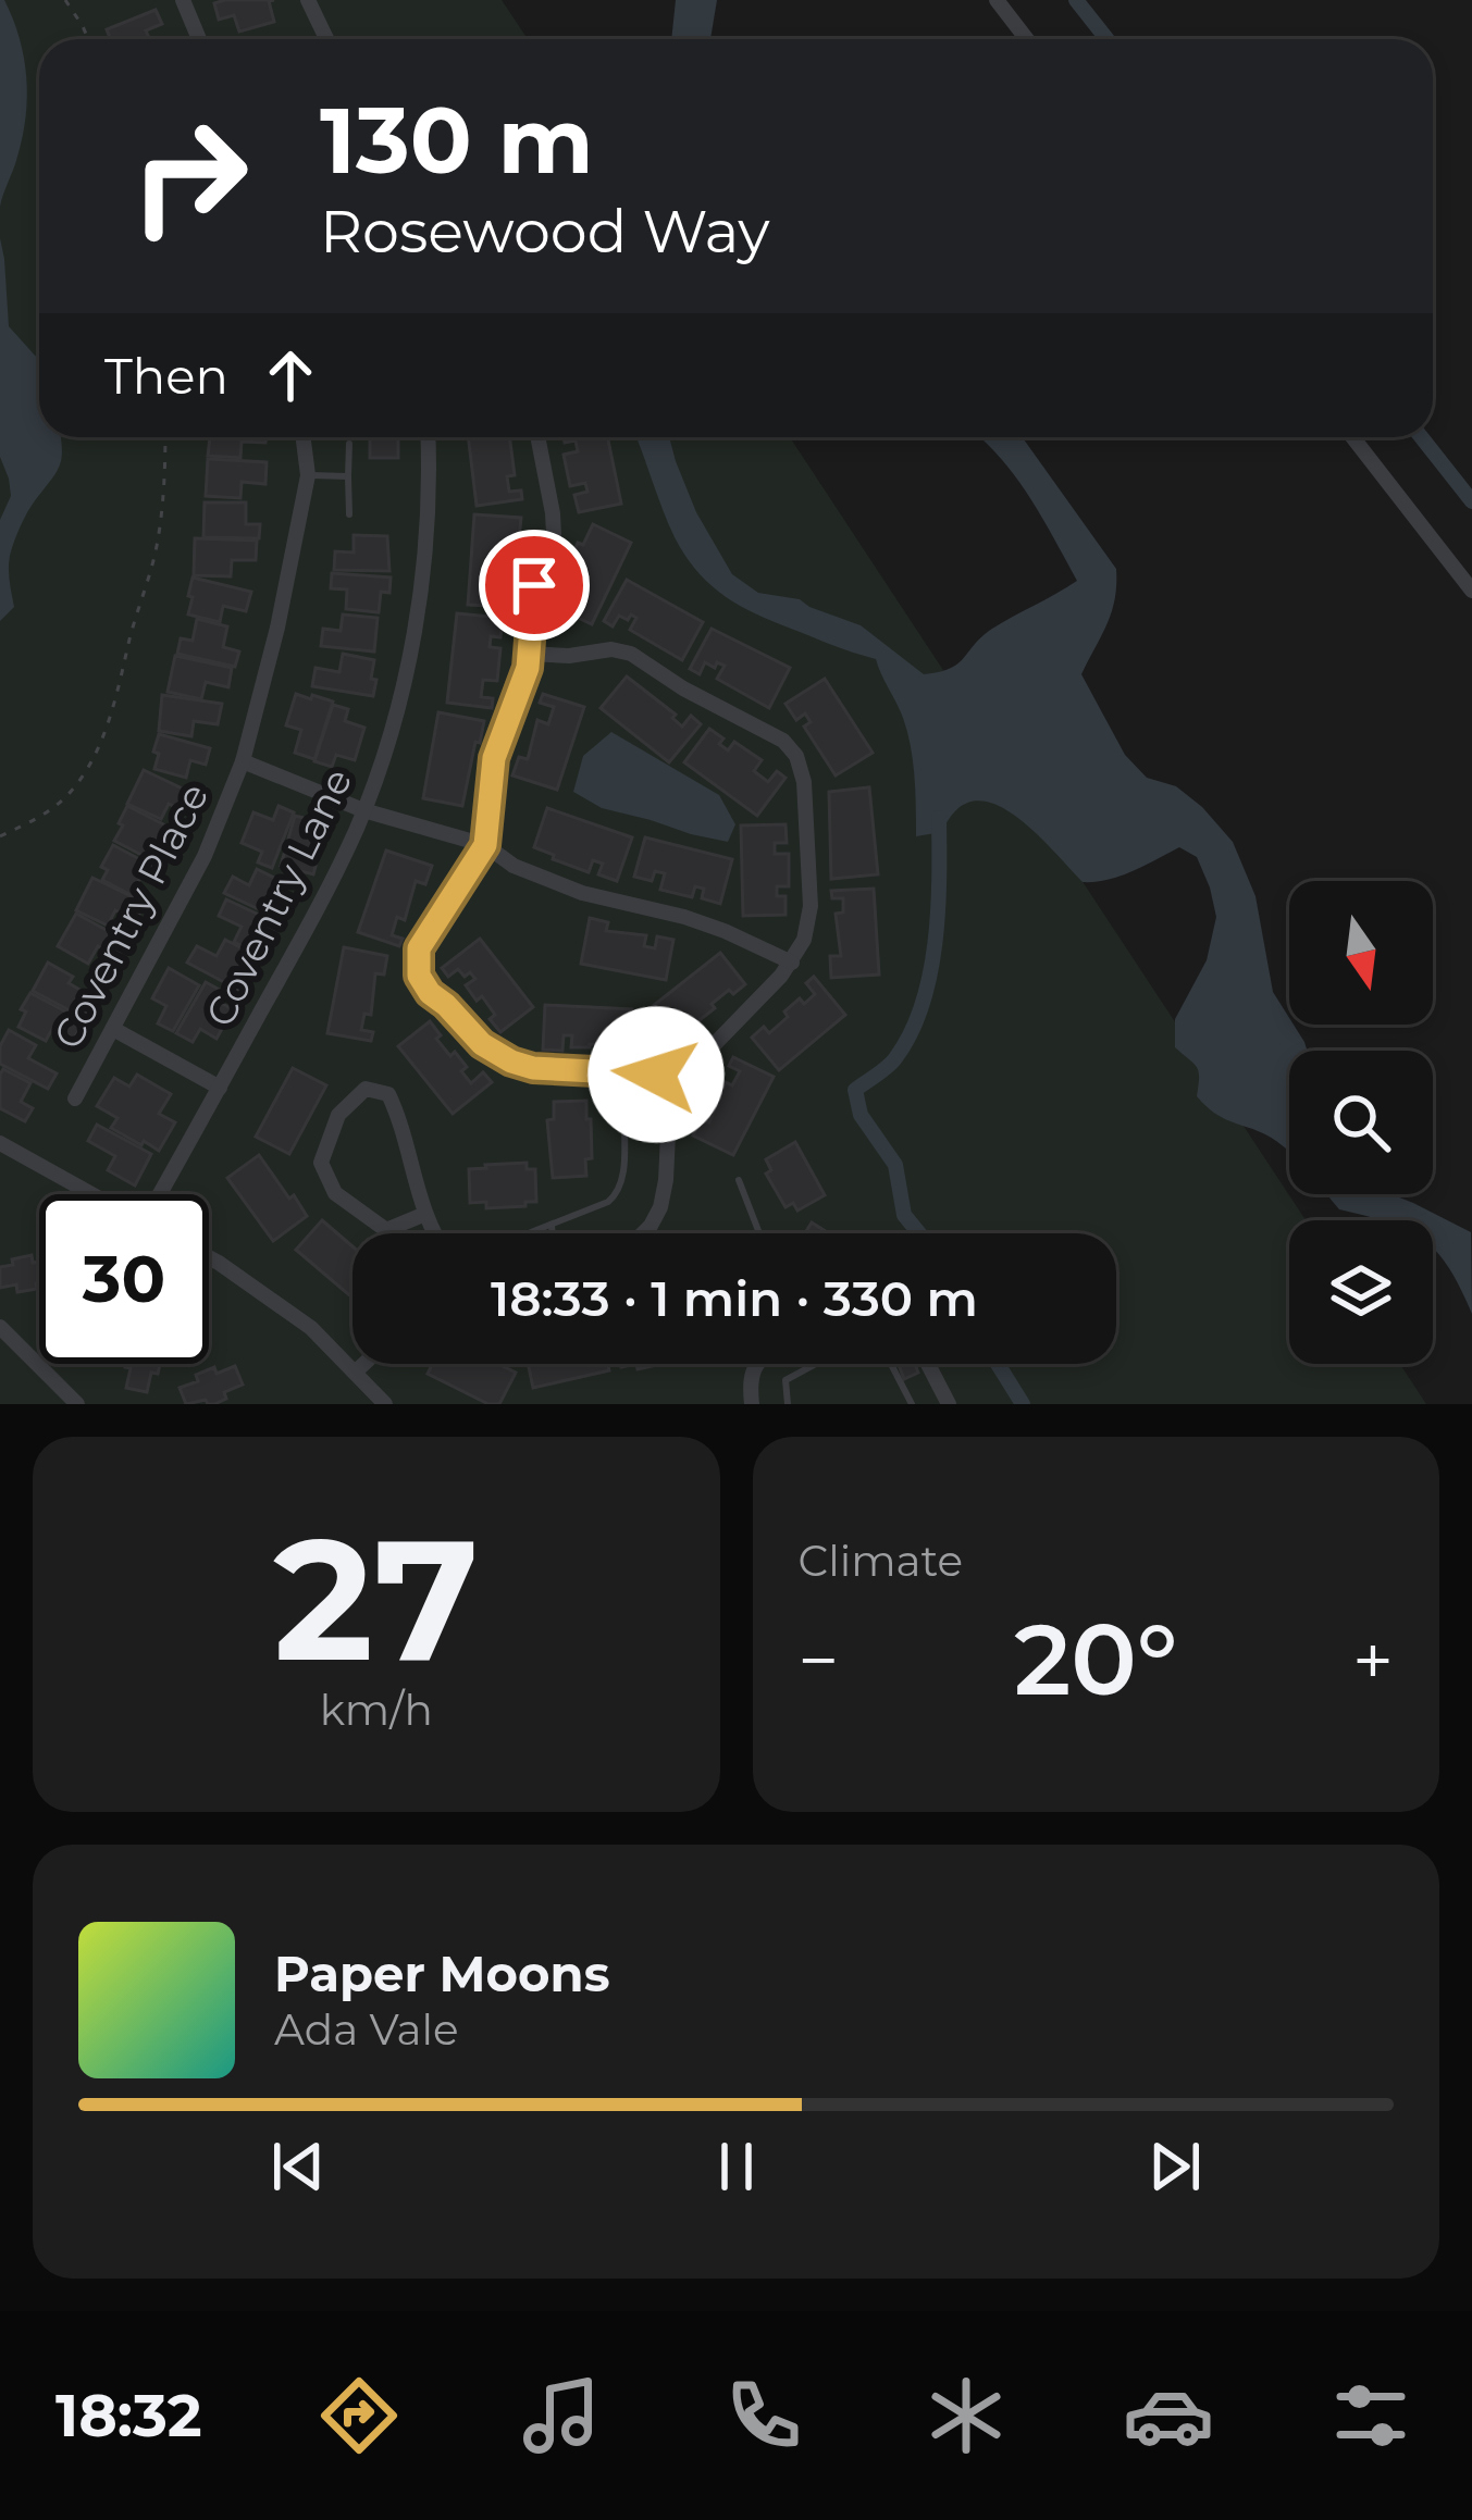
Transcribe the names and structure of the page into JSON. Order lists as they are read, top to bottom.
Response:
{
  "streets": {
    "street": ["Coventry Lane", "Coventry Place"]
  },
  "crossings": [
    ["Coventry Lane", "Coventry Place"]
  ],
  "north": "bottom",
  "page": {
    "turn": ["130 m", "Rosewood Way"],
    "then": "Then",
    "limit": "30",
    "trip": "18:33 · 1 min · 330 m",
    "tile": [
      ["27", "km/h"],
      "Climate"
    ],
    "heat": ["−", "20°", "+"],
    "song": ["Paper Moons", "Ada Vale"],
    "tabs": "18:32"
  }
}
